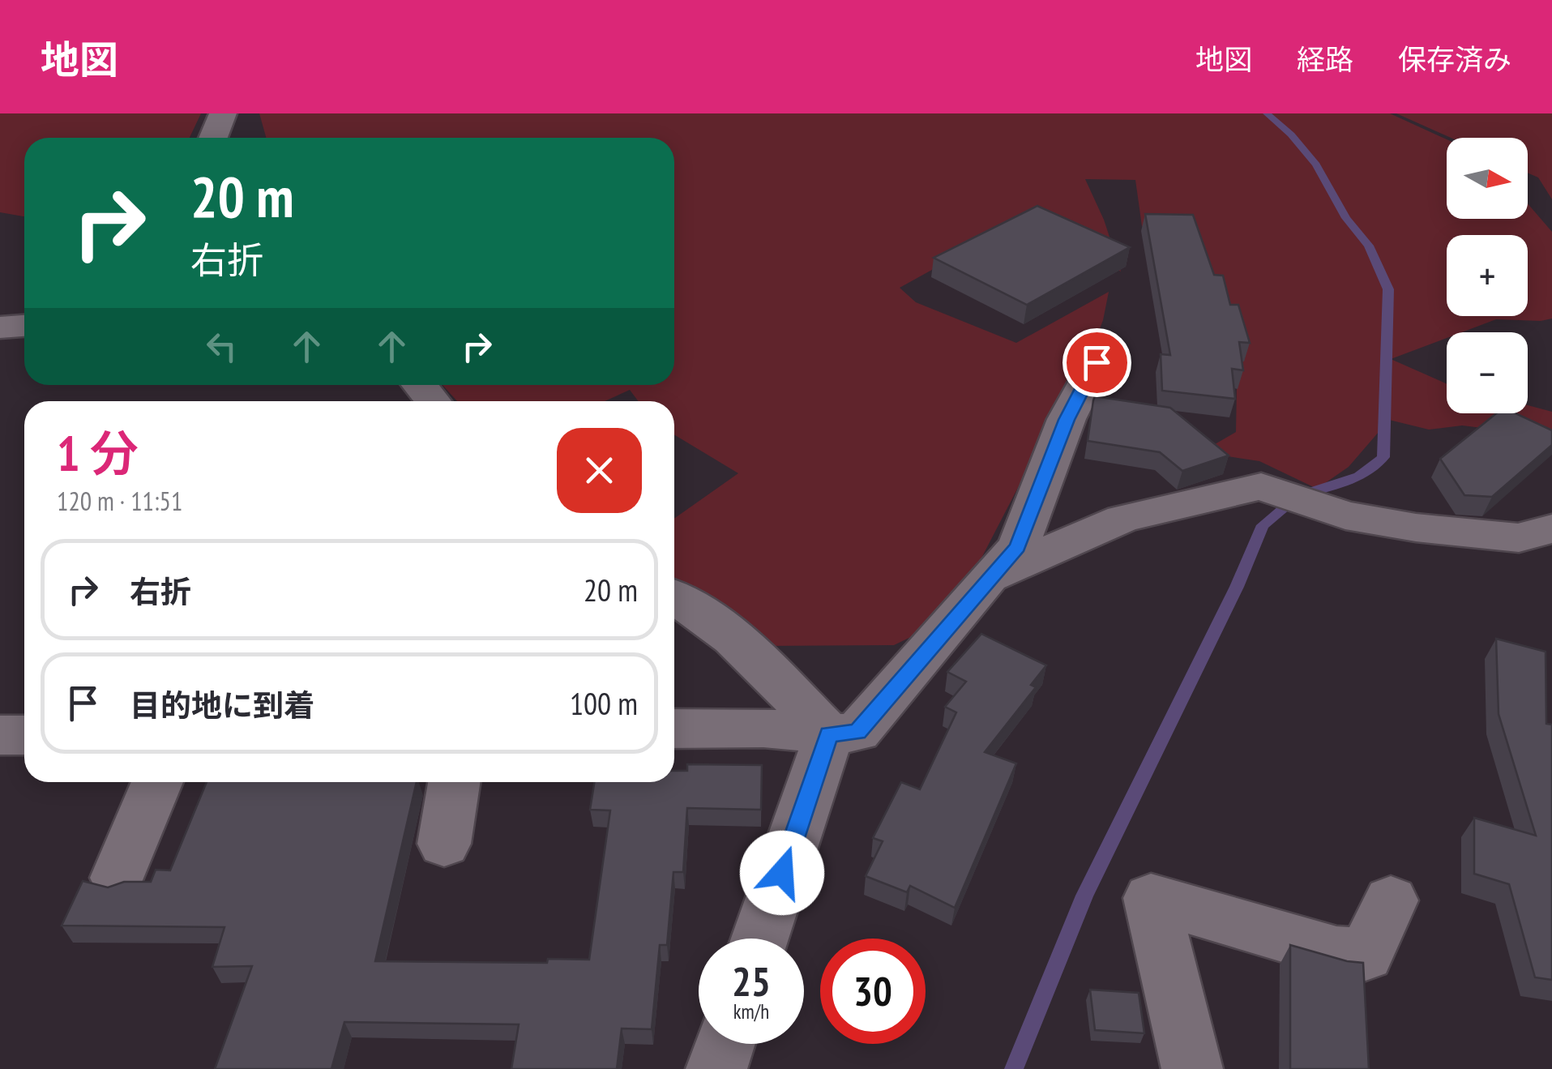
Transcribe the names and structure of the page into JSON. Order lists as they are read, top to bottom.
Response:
{
  "north": "right",
  "page": {
    "header": "地図",
    "nav": ["地図", "経路", "保存済み"],
    "map_buttons": ["+", "−"],
    "turn": ["20 m", "右折"],
    "heading": ["1 分", "120 m · 11:51"],
    "list": [
      {
        "name": "右折",
        "value": "20 m"
      },
      {
        "name": "目的地に到着",
        "value": "100 m"
      }
    ],
    "speed": "25 km/h",
    "limit": "30"
  }
}
